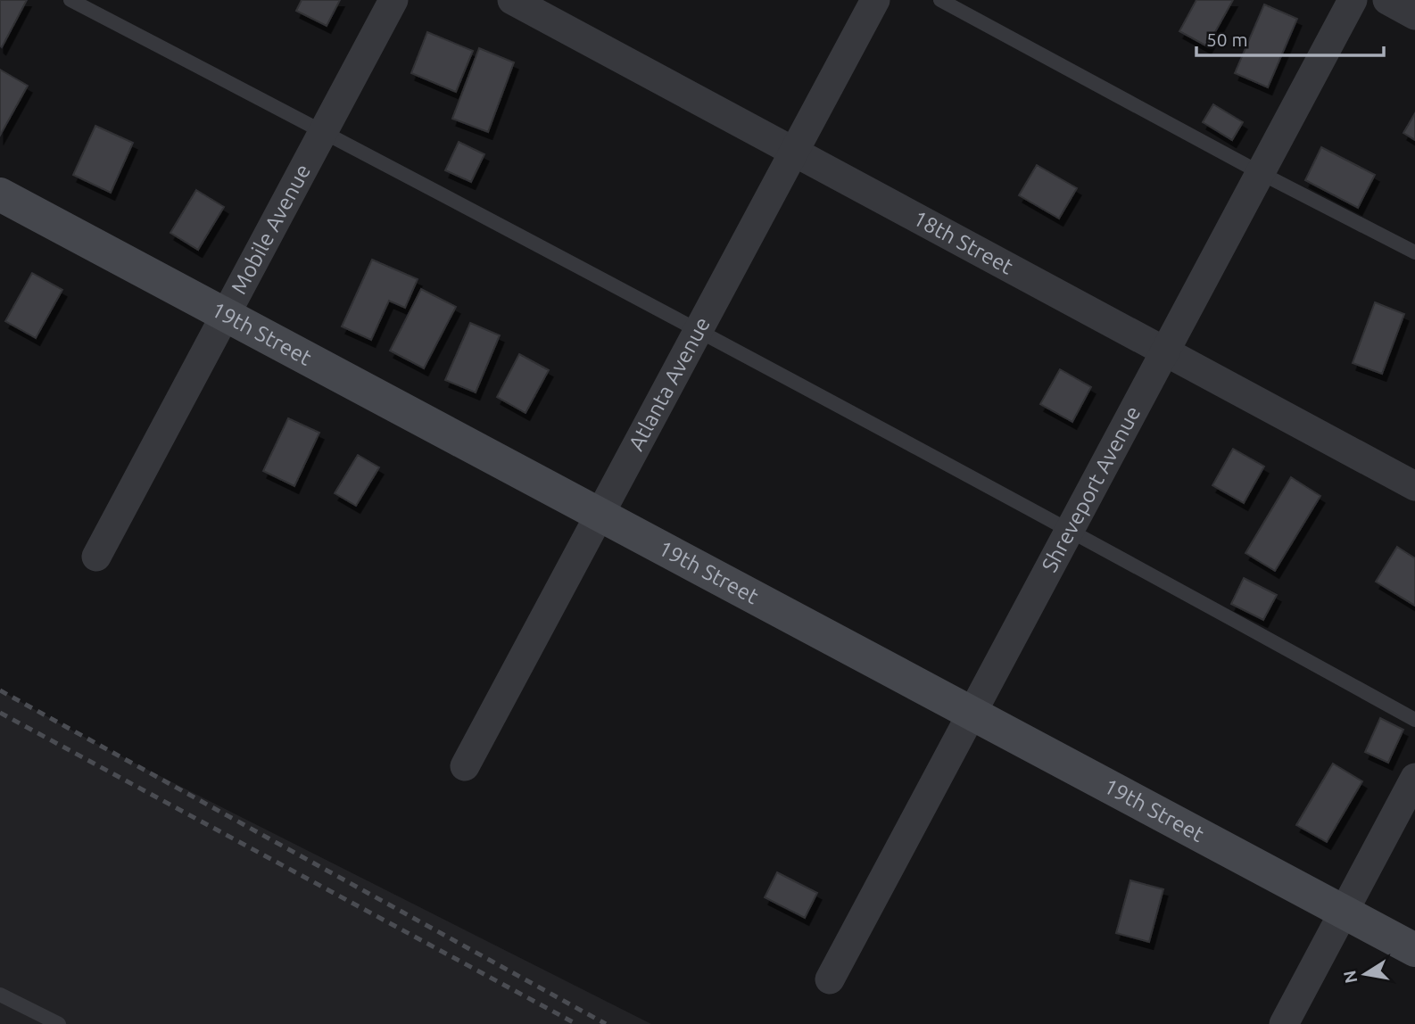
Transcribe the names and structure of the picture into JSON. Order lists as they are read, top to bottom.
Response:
{
  "streets": {
    "street": [
      "Mobile Avenue",
      "18th Street",
      "19th Street",
      "Atlanta Avenue",
      "Shreveport Avenue"
    ]
  },
  "crossings": [
    ["Mobile Avenue", "19th Street"],
    ["18th Street", "Atlanta Avenue"],
    ["18th Street", "Shreveport Avenue"],
    ["19th Street", "Atlanta Avenue"],
    ["19th Street", "Shreveport Avenue"]
  ],
  "scale_bar": "50 m",
  "north": "left"
}
